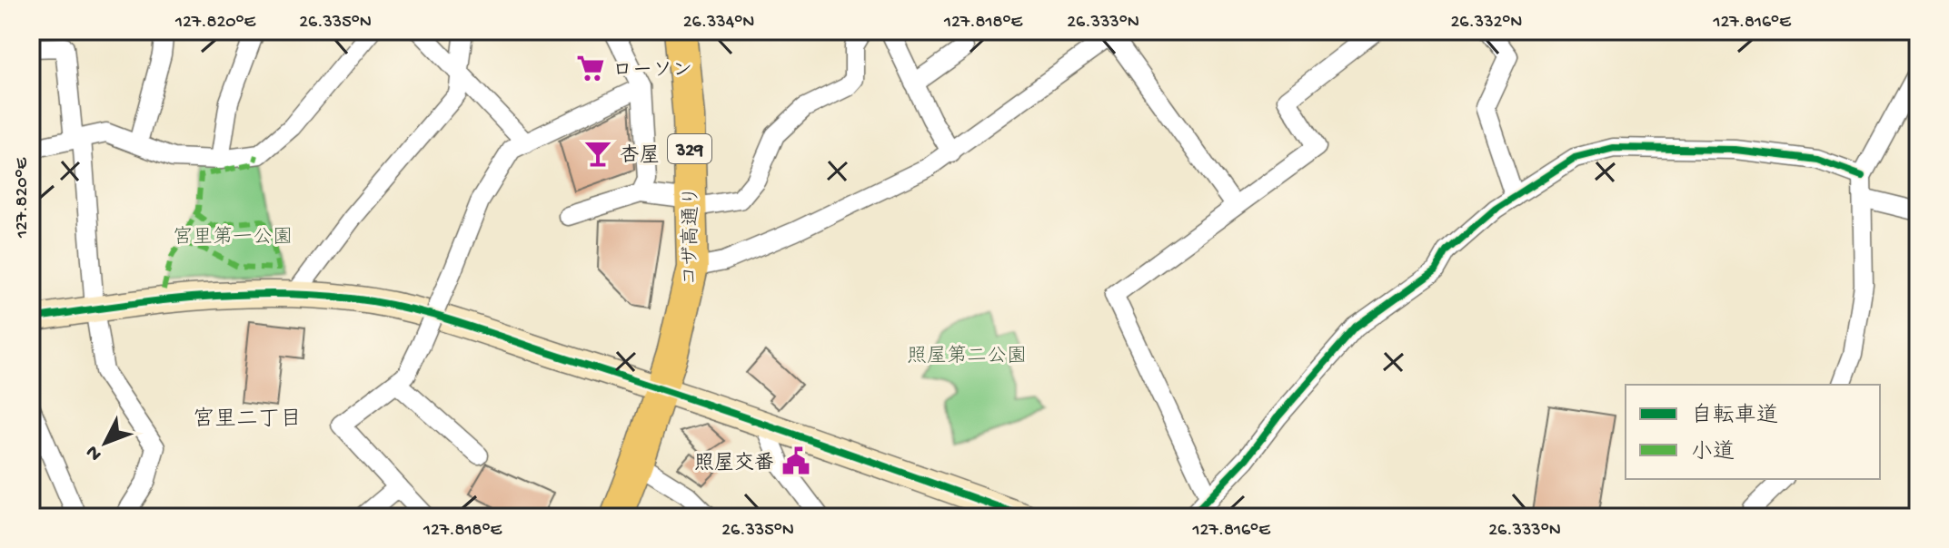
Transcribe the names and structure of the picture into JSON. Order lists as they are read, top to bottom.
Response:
{
  "streets": {
    "highway": ["329", "コザ高通り"]
  },
  "districts": ["宮里二丁目"],
  "parks": ["宮里第一公園", "照屋第二公園"],
  "places": {
    "supermarket": ["ローソン"],
    "bar": ["杏屋"],
    "public building": ["照屋交番"]
  },
  "legend": ["自転車道", "小道"],
  "north": "bottom left",
  "coordinates": [
    "127.820°E",
    "26.335°N",
    "26.334°N",
    "127.818°E",
    "26.333°N",
    "26.332°N",
    "127.816°E"
  ]
}
